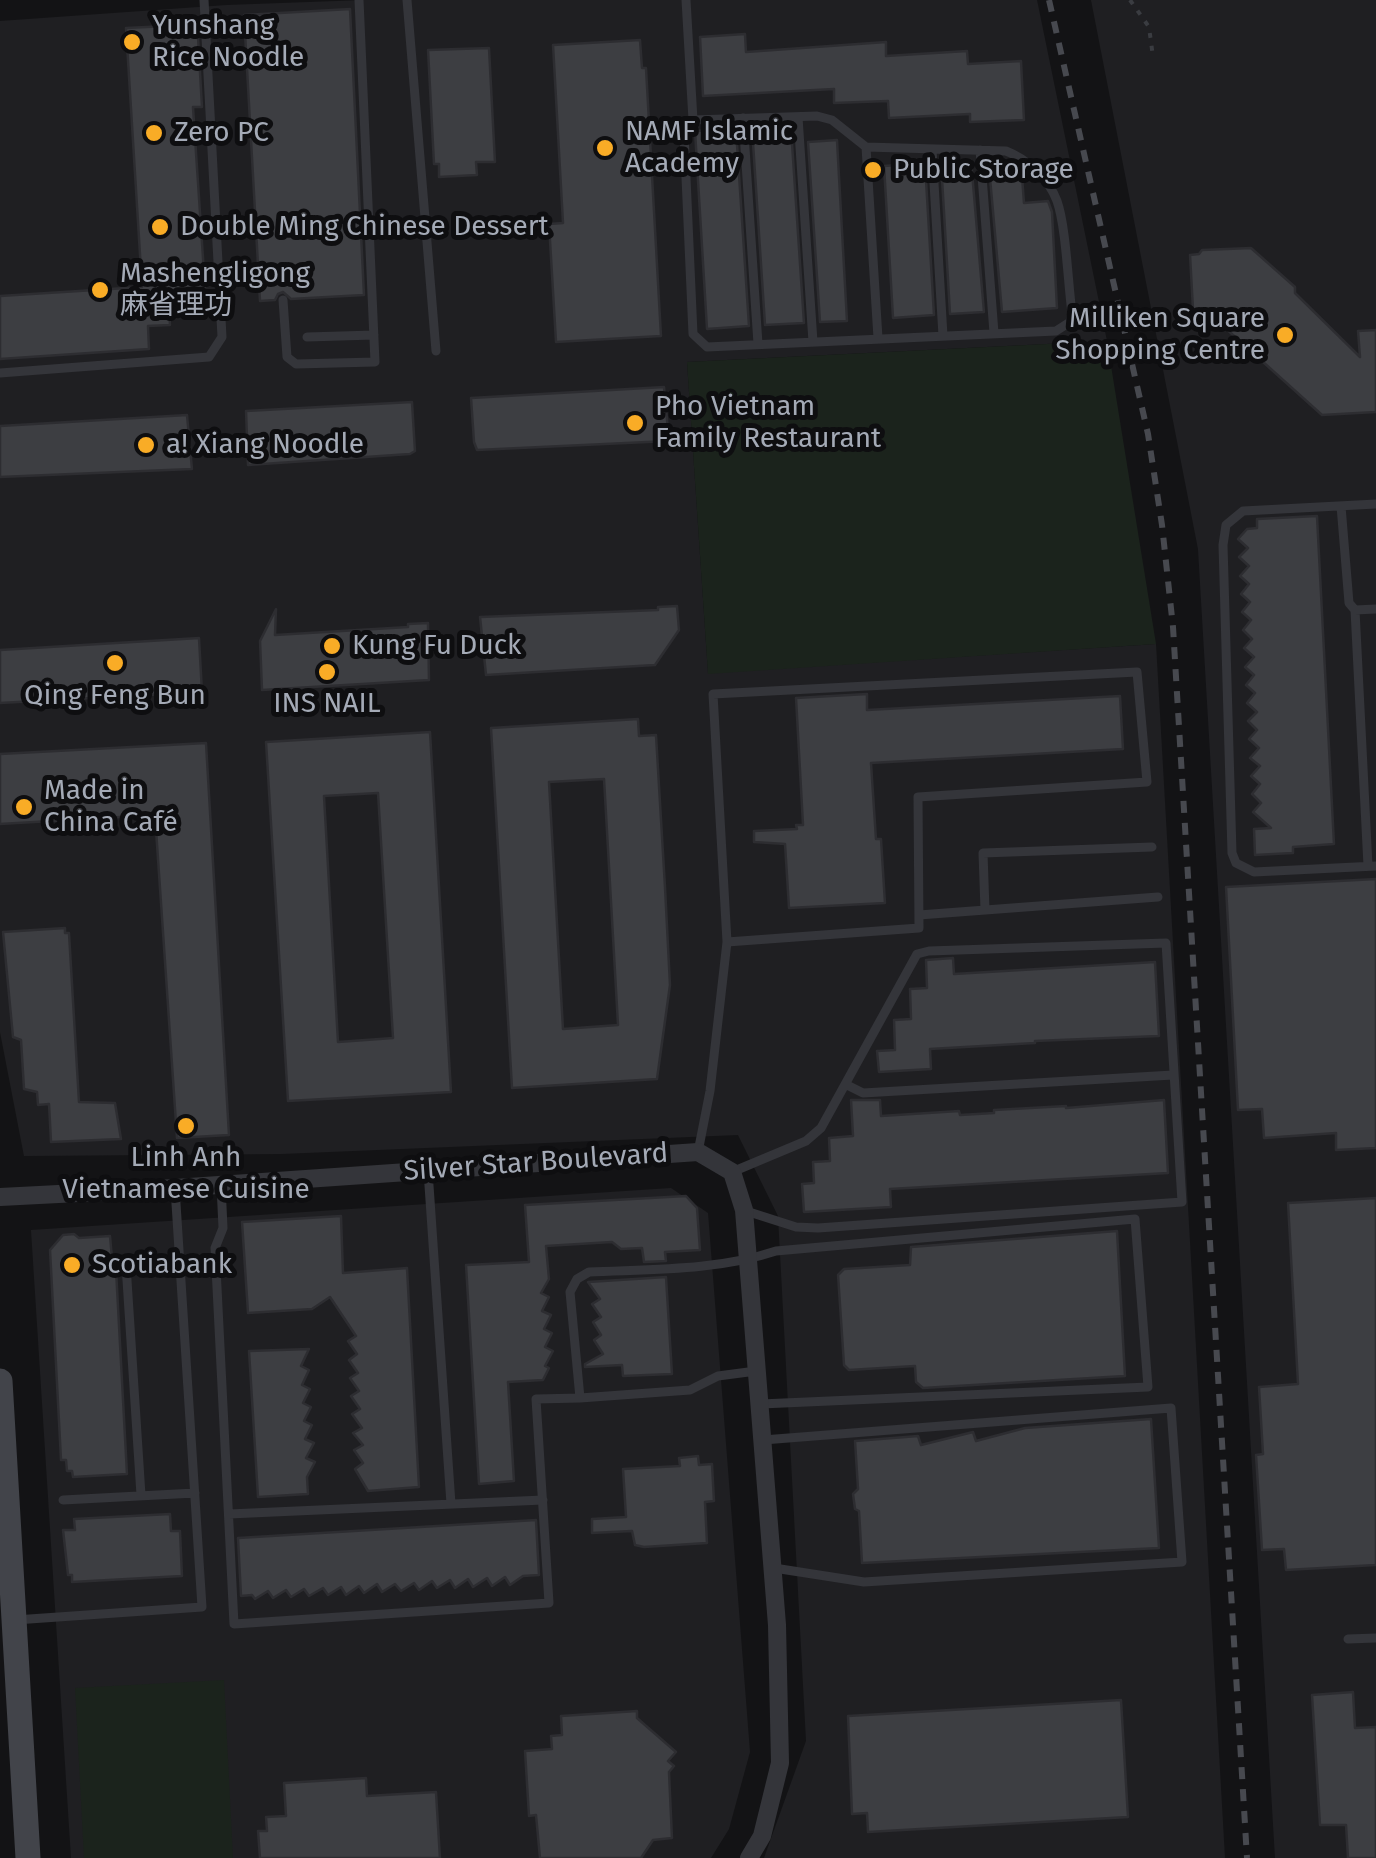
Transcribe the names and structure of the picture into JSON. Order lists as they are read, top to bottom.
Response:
{
  "streets": {
    "street": ["Silver Star Boulevard"]
  },
  "places": [
    "Yunshang Rice Noodle",
    "Zero PC",
    "NAMF Islamic Academy",
    "Public Storage",
    "Double Ming Chinese Dessert",
    "Mashengligong 麻省理功",
    "Milliken Square Shopping Centre",
    "Pho Vietnam Family Restaurant",
    "a! Xiang Noodle",
    "Kung Fu Duck",
    "Qing Feng Bun",
    "INS NAIL",
    "Made in China Café",
    "Linh Anh Vietnamese Cuisine",
    "Scotiabank"
  ]
}
